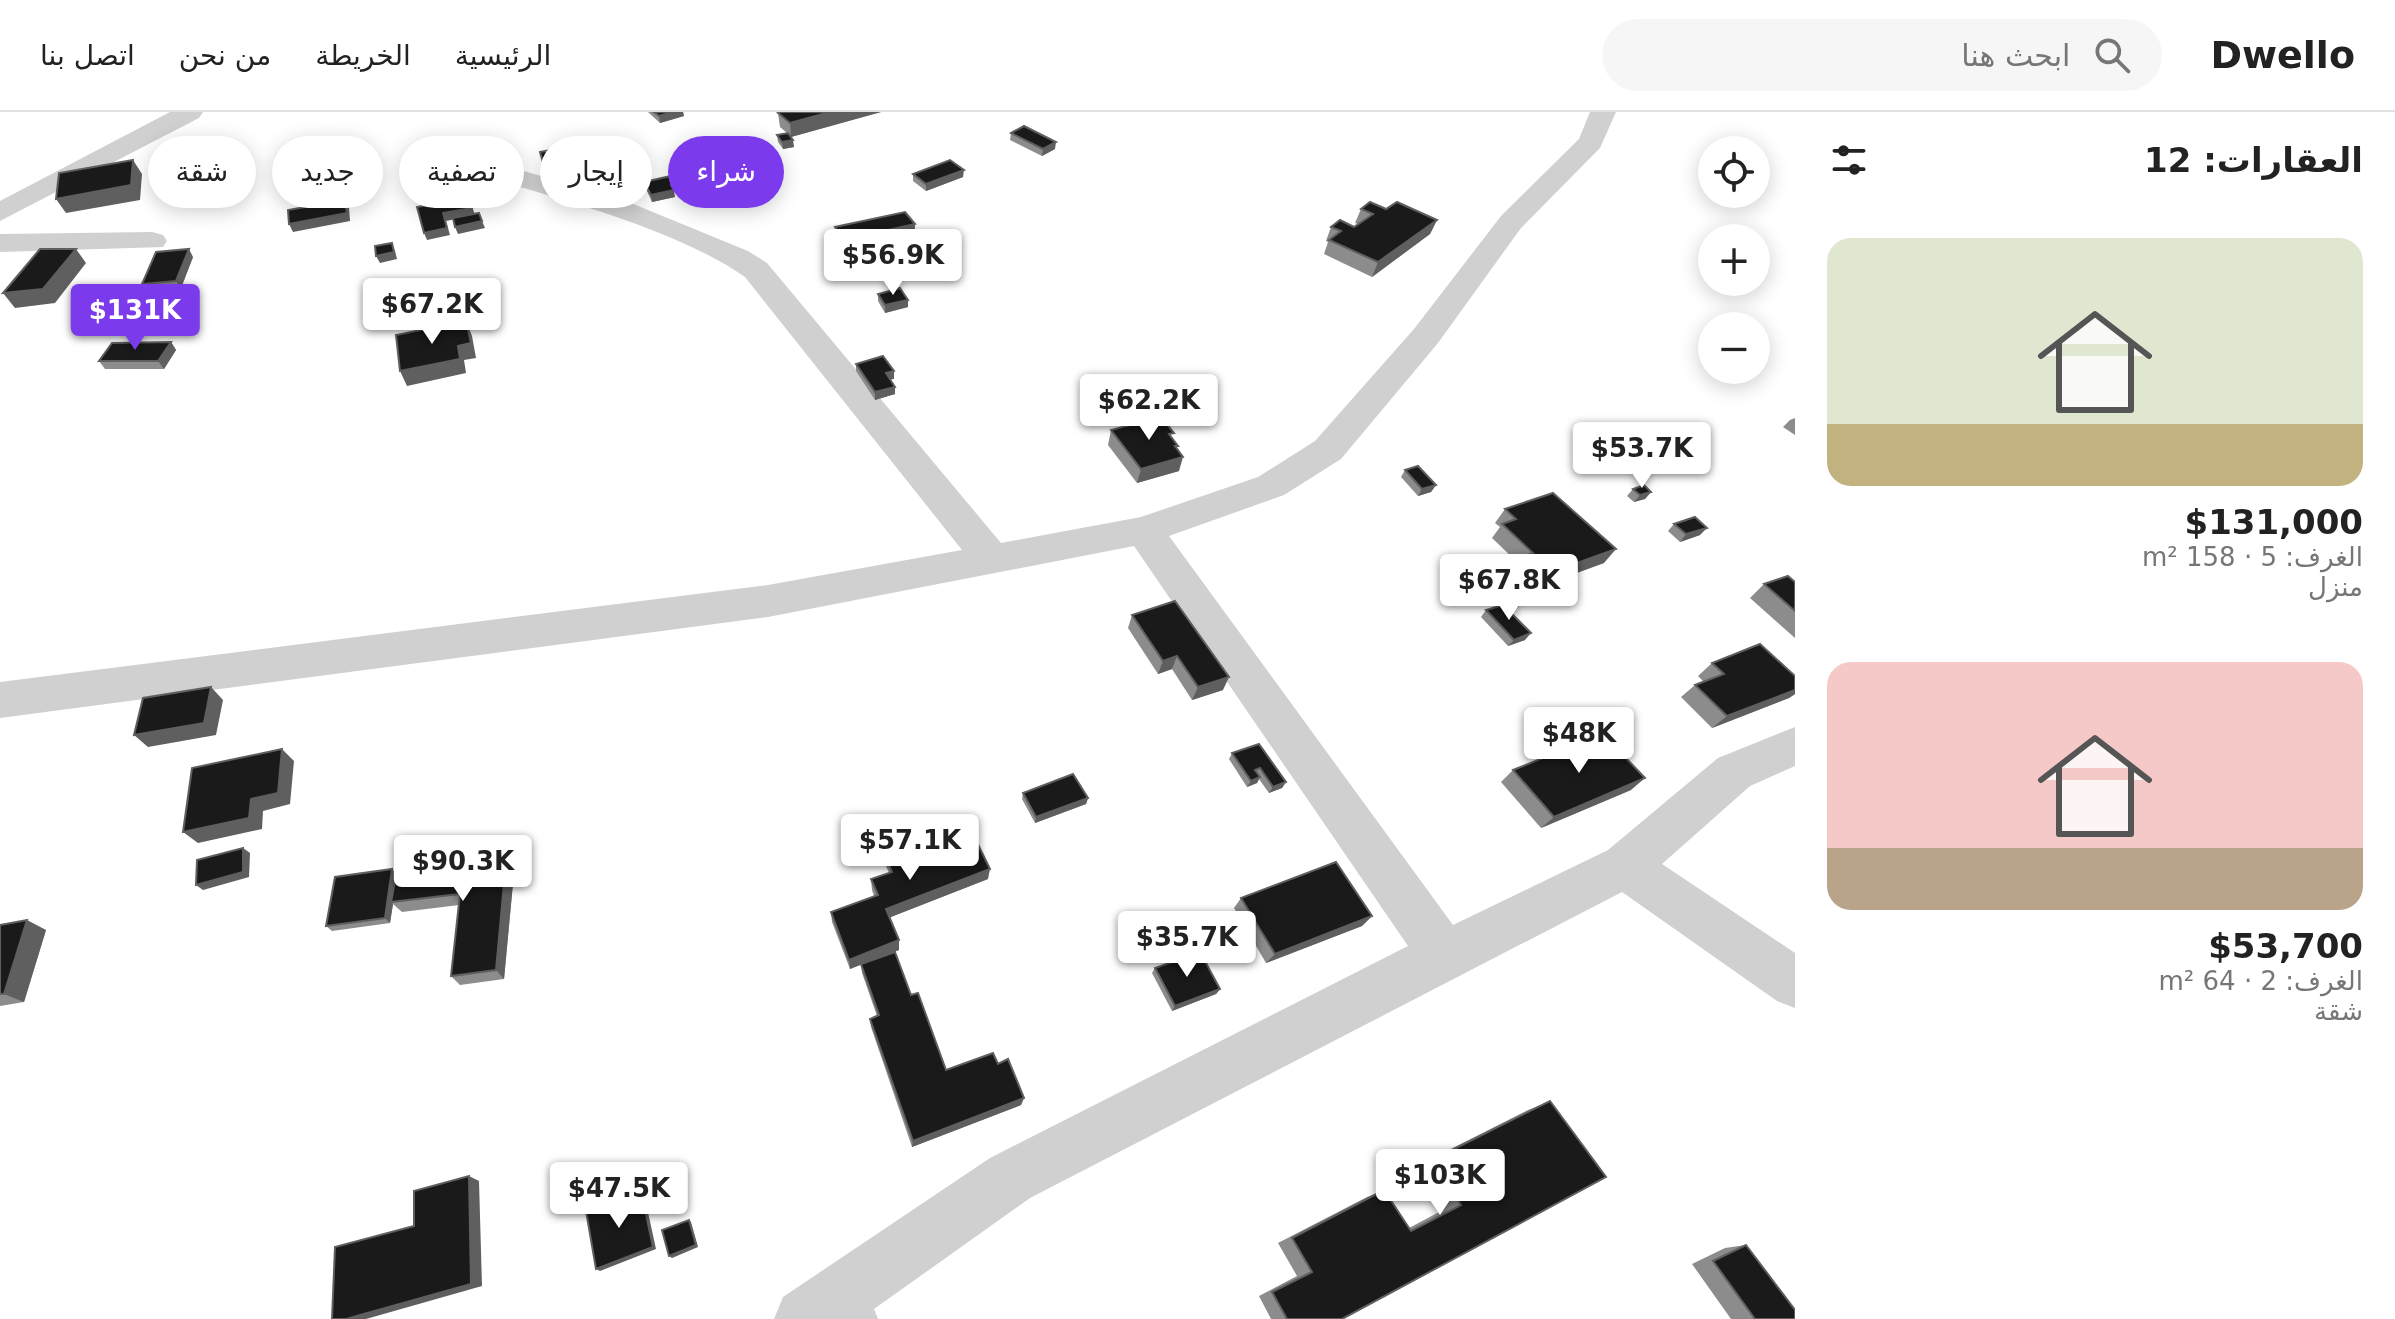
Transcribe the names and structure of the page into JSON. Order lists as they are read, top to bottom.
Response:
{
  "page": {
    "header": "Dwello",
    "search": "ابحث هنا",
    "nav": [
      "الرئيسية",
      "الخريطة",
      "من نحن",
      "اتصل بنا"
    ],
    "heading": "العقارات: 12",
    "map_buttons": ["+", "−"],
    "chip": [
      "شراء",
      "إيجار",
      "تصفية",
      "جديد",
      "شقة"
    ],
    "list": [
      {
        "name": "$131,000",
        "note": "الغرف: 5 · 158 m² · منزل"
      },
      {
        "name": "$53,700",
        "note": "الغرف: 2 · 64 m² · شقة"
      }
    ],
    "price": [
      "$56.9K",
      "$67.2K",
      "$131K",
      "$62.2K",
      "$53.7K",
      "$67.8K",
      "$48K",
      "$57.1K",
      "$90.3K",
      "$35.7K",
      "$103K",
      "$47.5K"
    ]
  }
}
